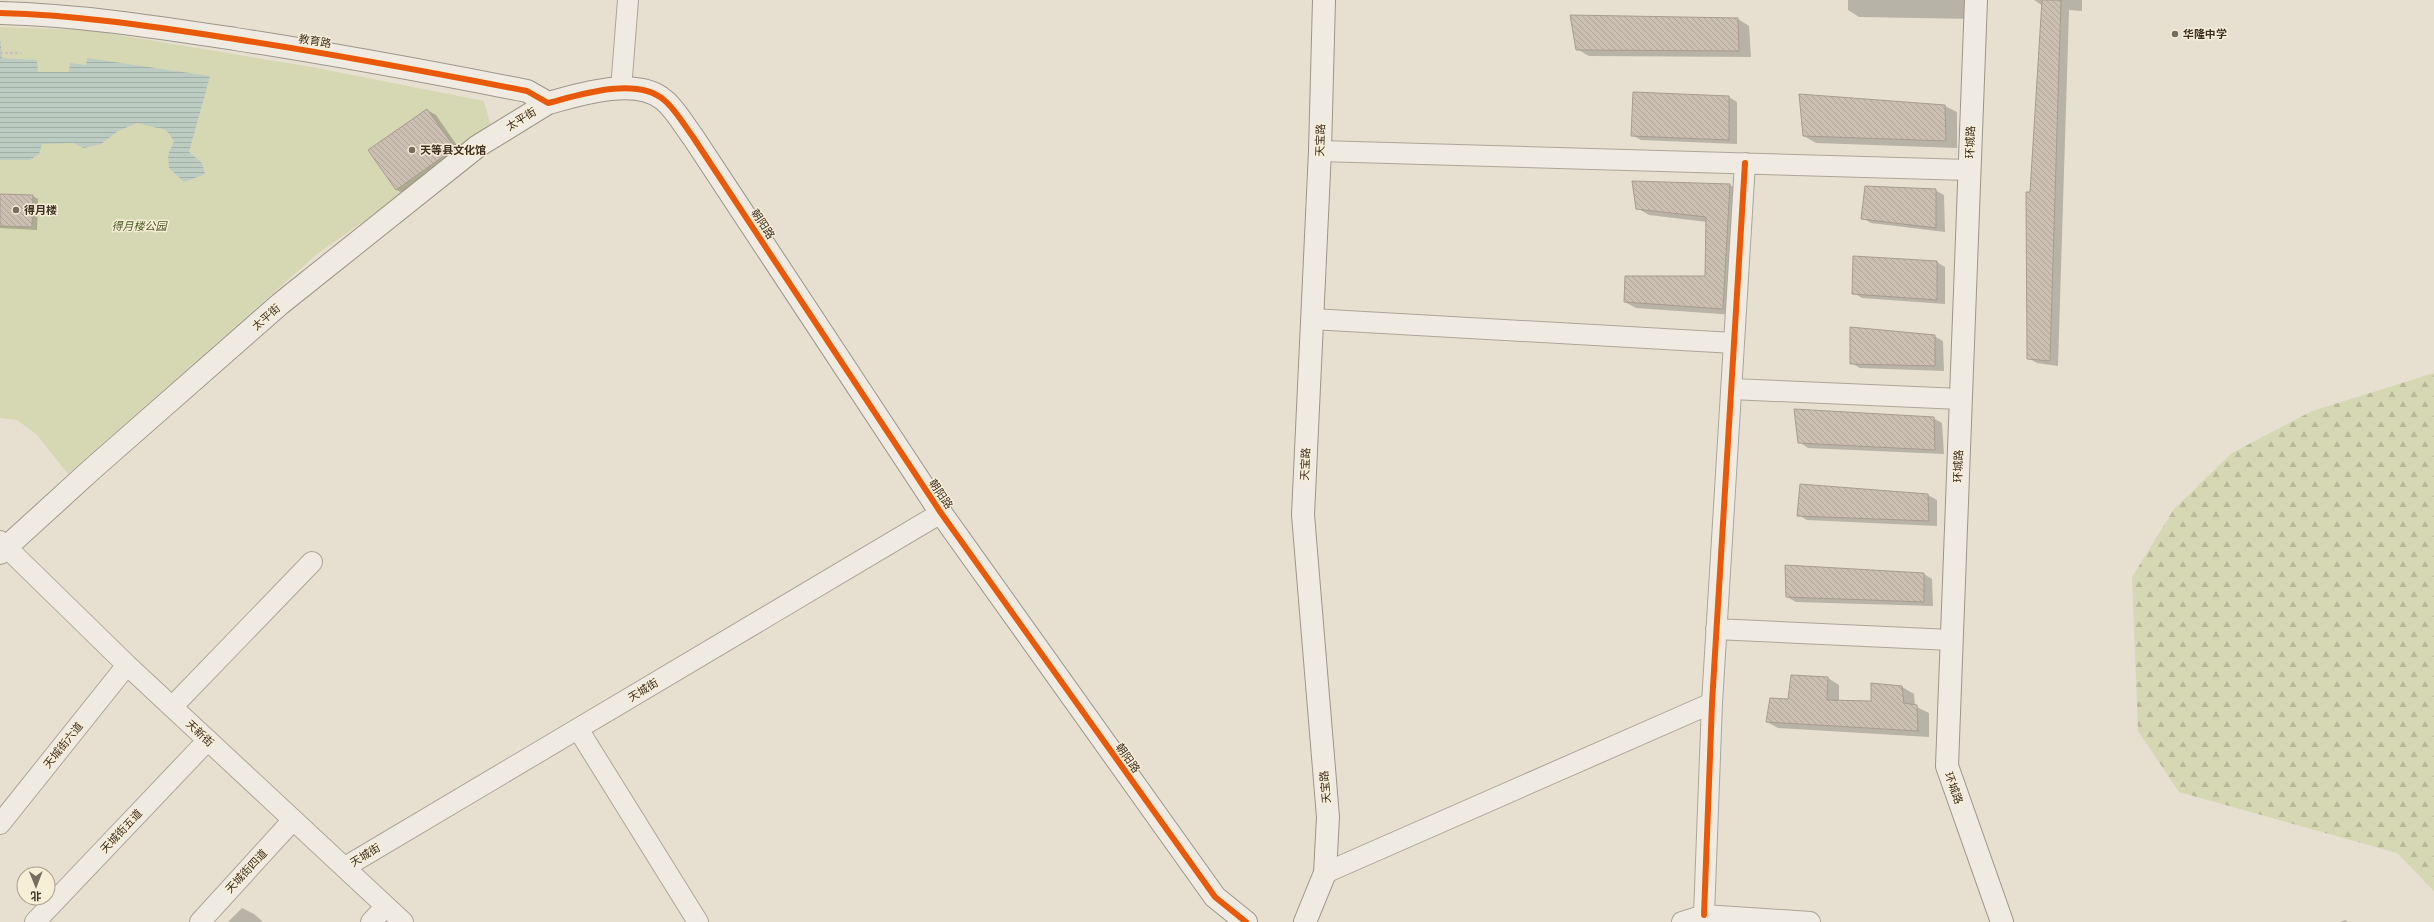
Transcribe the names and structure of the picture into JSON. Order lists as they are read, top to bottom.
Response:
{
  "streets": {
    "street": [
      "教育路",
      "太平街",
      "天宝路",
      "环城路",
      "朝阳路",
      "天城街",
      "天新街",
      "天城街六道",
      "天城街五道",
      "天城街四道"
    ]
  },
  "crossings": [
    ["教育路", "太平街"],
    ["太平街", "天新街"],
    ["朝阳路", "天城街"],
    ["天城街", "天新街"],
    ["天新街", "天城街六道"],
    ["天新街", "天城街五道"],
    ["天新街", "天城街四道"]
  ],
  "parks": ["得月楼公园"],
  "places": ["华隆中学", "天等县文化馆", "得月楼"],
  "north": "bottom"
}
